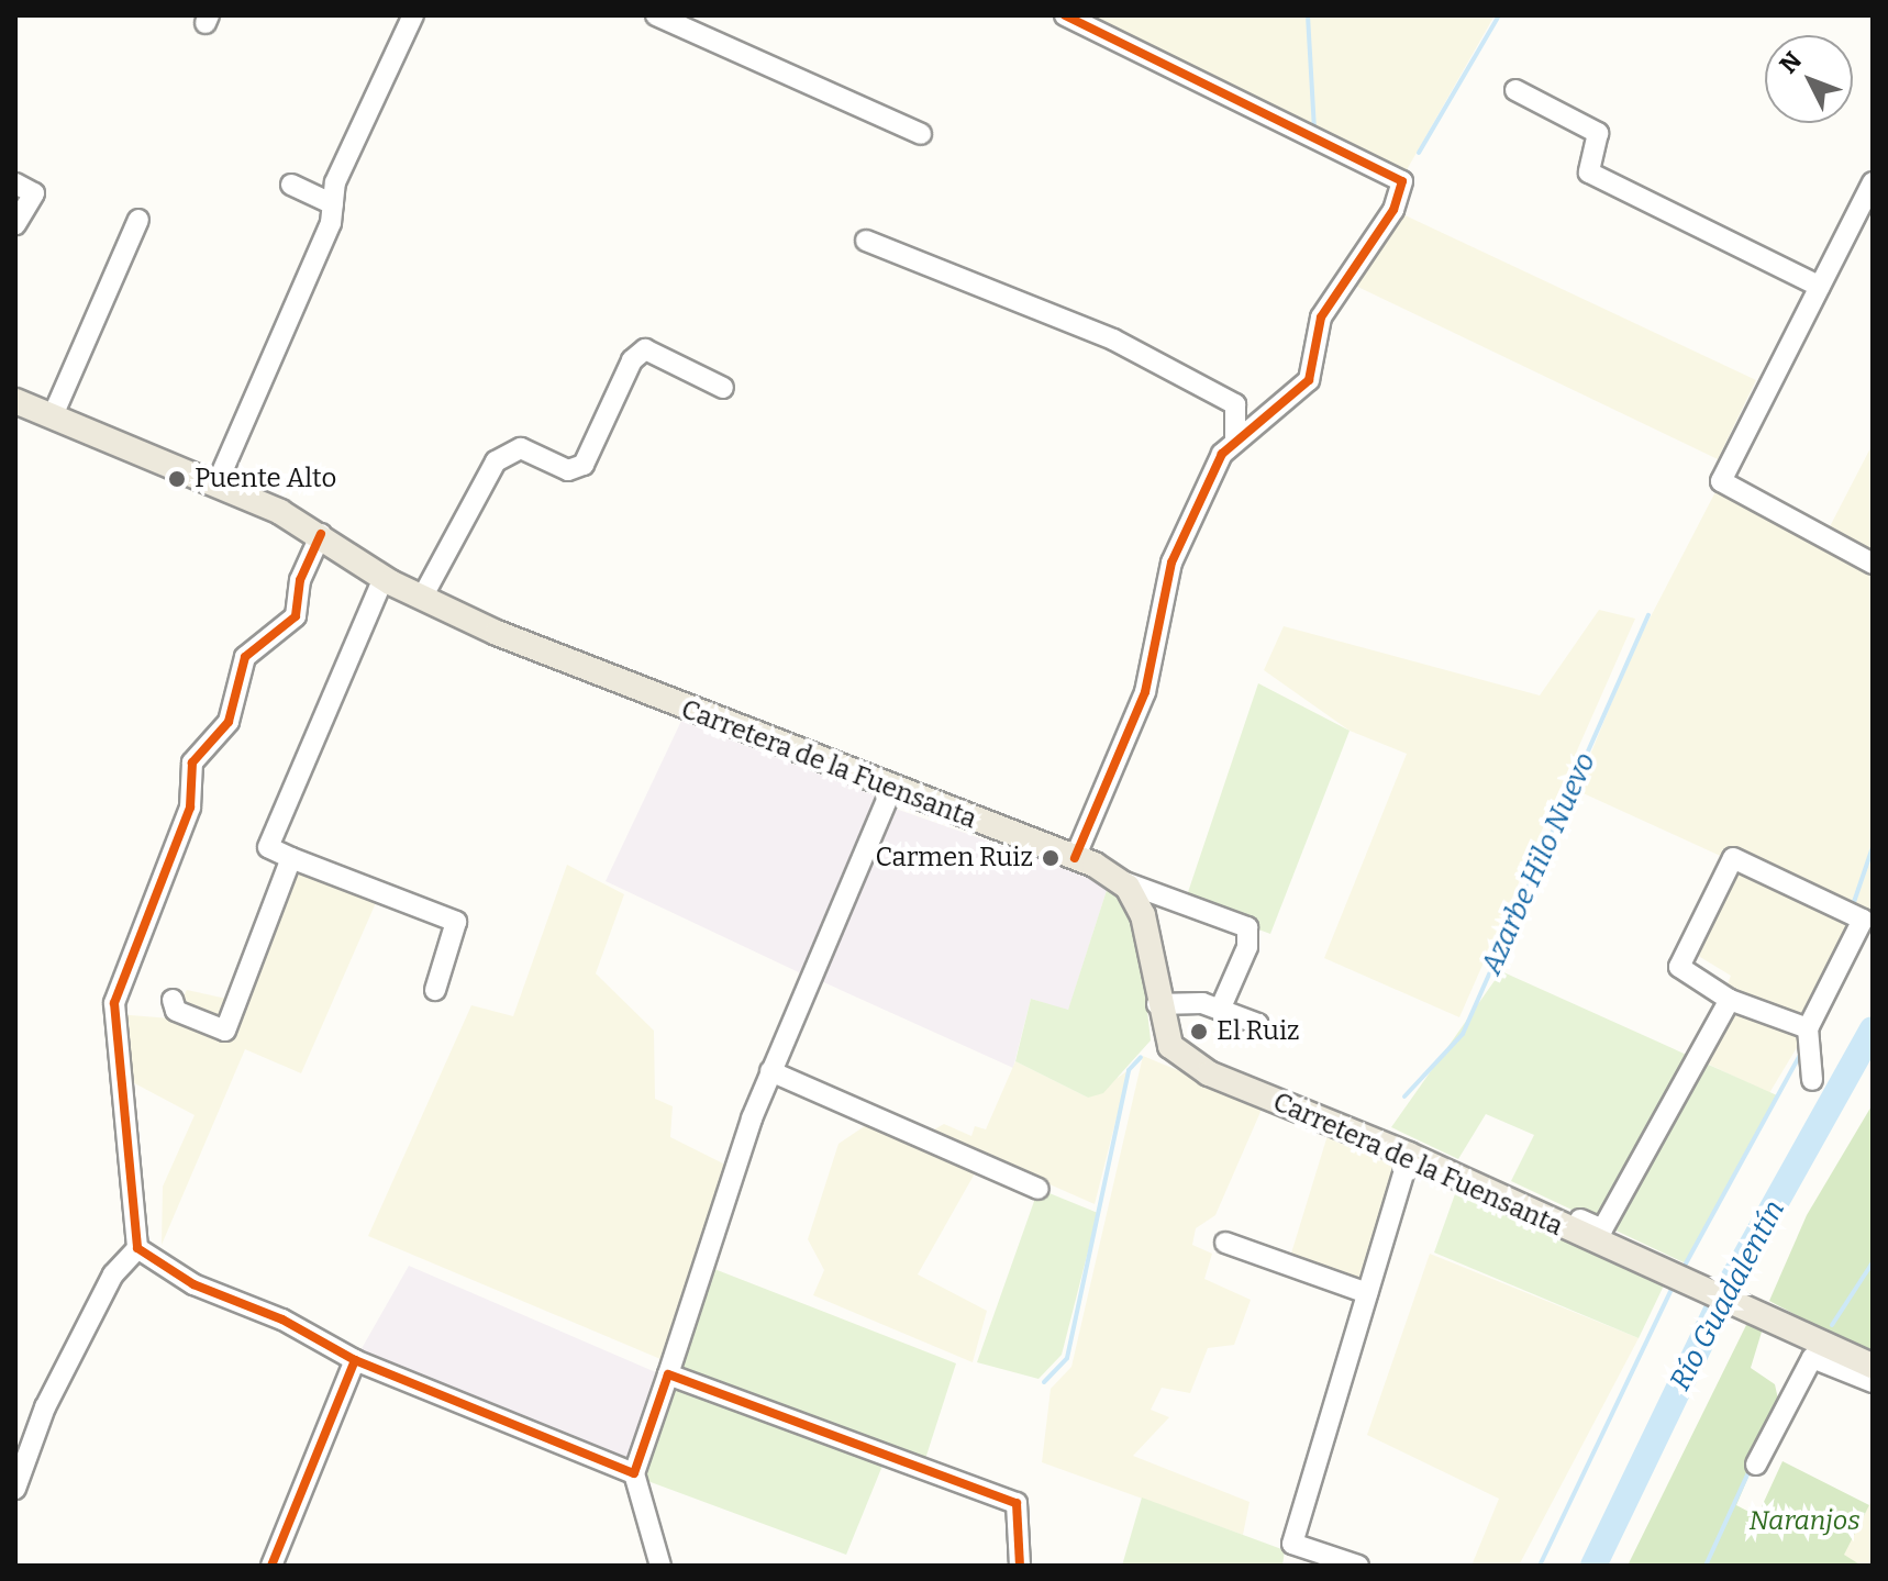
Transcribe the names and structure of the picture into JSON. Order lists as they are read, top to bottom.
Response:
{
  "streets": {
    "main road": ["Carretera de la Fuensanta"]
  },
  "water": ["Azarbe Hilo Nuevo", "Río Guadalentín"],
  "parks": ["Naranjos"],
  "places": ["Puente Alto", "Carmen Ruiz", "El Ruiz"],
  "north": "top left"
}
